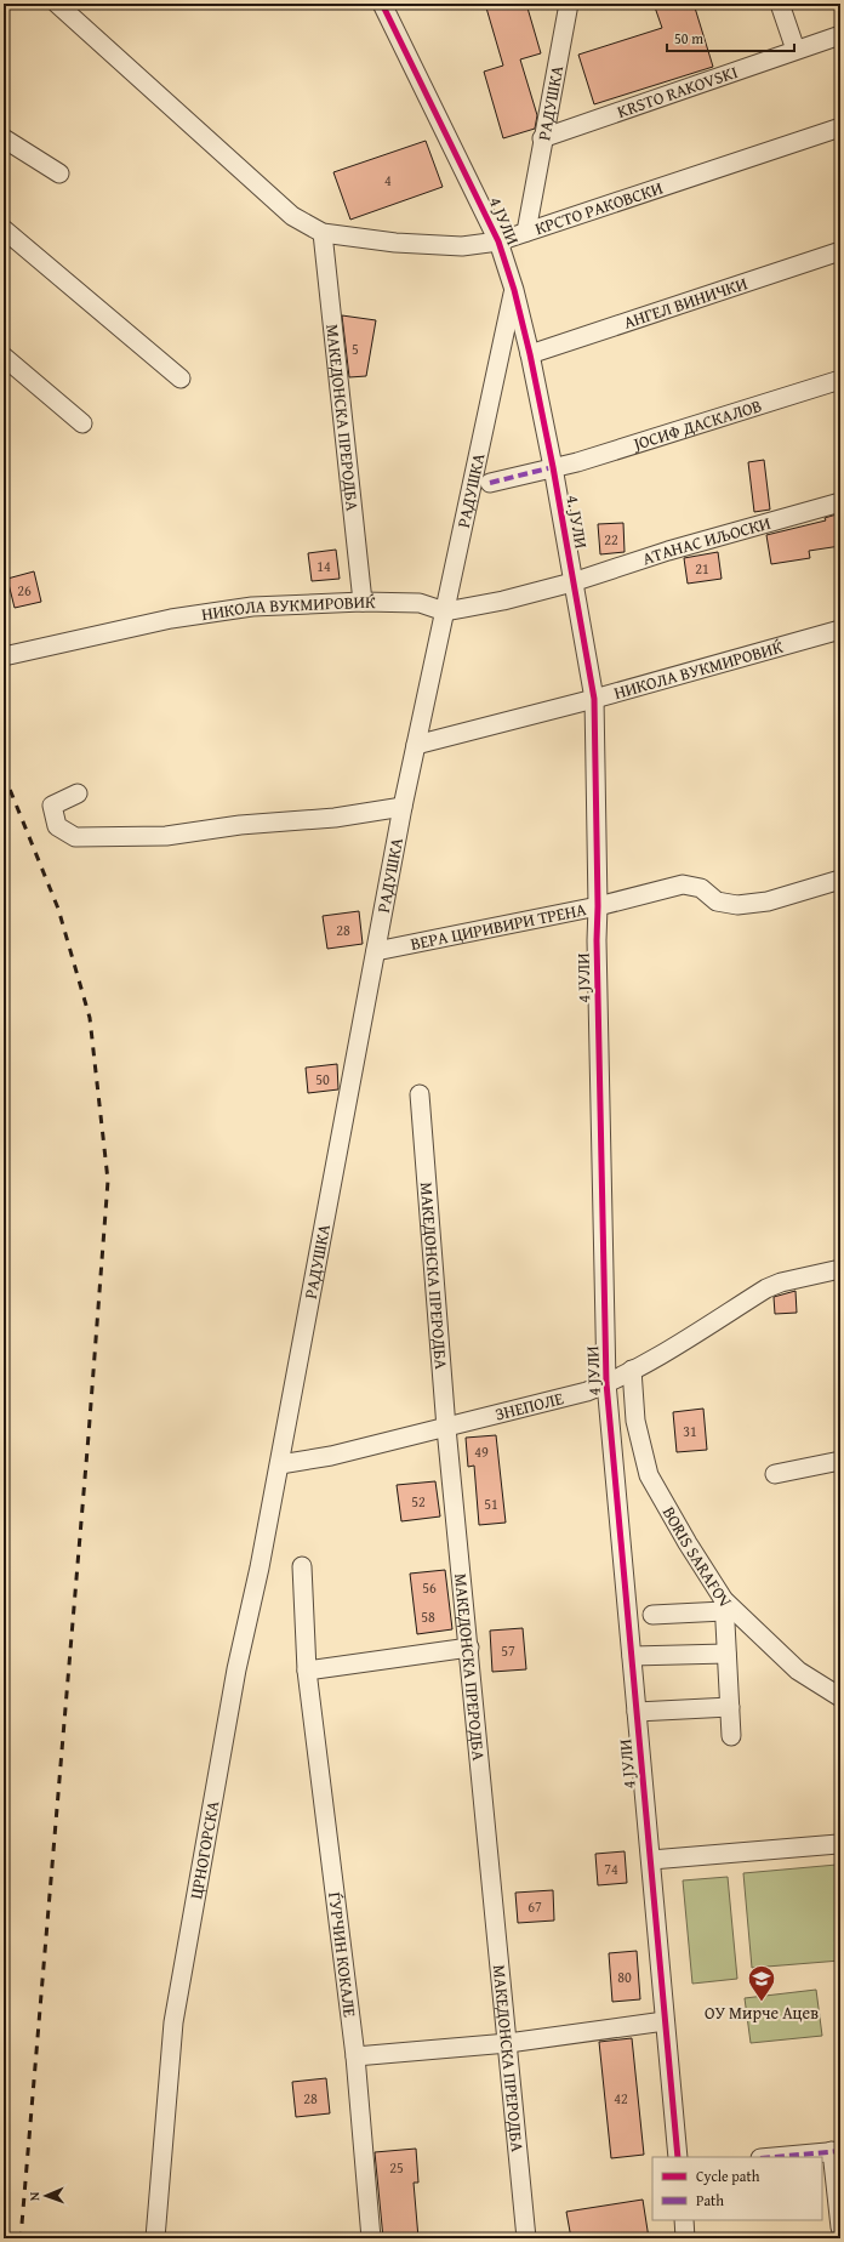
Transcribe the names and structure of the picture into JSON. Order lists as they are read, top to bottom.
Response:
{
  "streets": {
    "street": [
      "KRSTO RAKOVSKI",
      "РАДУШКА",
      "КРСТО РАКОВСКИ",
      "4 ЈУЛИ",
      "АНГЕЛ ВИНИЧКИ",
      "МАКЕДОНСКА ПРЕРОДБА",
      "ЈОСИФ ДАСКАЛОВ",
      "4. ЈУЛИ",
      "AТАНАС ИЉОСКИ",
      "НИКОЛА ВУКМИРОВИЌ",
      "ВЕРА ЦИРИВИРИ ТРЕНА",
      "ЗНЕПОЛЕ",
      "BORIS SARAFOV",
      "ЦРНОГОРСКА",
      "ЃУРЧИН КОКАЛЕ"
    ]
  },
  "crossings": [
    ["KRSTO RAKOVSKI", "РАДУШКА"],
    ["РАДУШКА", "КРСТО РАКОВСКИ"],
    ["РАДУШКА", "4 ЈУЛИ"],
    ["РАДУШКА", "НИКОЛА ВУКМИРОВИЌ"],
    ["РАДУШКА", "ВЕРА ЦИРИВИРИ ТРЕНА"],
    ["РАДУШКА", "ЗНЕПОЛЕ"],
    ["РАДУШКА", "ЦРНОГОРСКА"],
    ["КРСТО РАКОВСКИ", "4 ЈУЛИ"],
    ["КРСТО РАКОВСКИ", "МАКЕДОНСКА ПРЕРОДБА"],
    ["4 ЈУЛИ", "АНГЕЛ ВИНИЧКИ"],
    ["4 ЈУЛИ", "ЈОСИФ ДАСКАЛОВ"],
    ["4 ЈУЛИ", "4. ЈУЛИ"],
    ["4 ЈУЛИ", "AТАНАС ИЉОСКИ"],
    ["4 ЈУЛИ", "НИКОЛА ВУКМИРОВИЌ"],
    ["4 ЈУЛИ", "ВЕРА ЦИРИВИРИ ТРЕНА"],
    ["4 ЈУЛИ", "ЗНЕПОЛЕ"],
    ["МАКЕДОНСКА ПРЕРОДБА", "НИКОЛА ВУКМИРОВИЌ"],
    ["МАКЕДОНСКА ПРЕРОДБА", "ЗНЕПОЛЕ"],
    ["ЈОСИФ ДАСКАЛОВ", "4. ЈУЛИ"],
    ["4. ЈУЛИ", "AТАНАС ИЉОСКИ"],
    ["4. ЈУЛИ", "НИКОЛА ВУКМИРОВИЌ"],
    ["AТАНАС ИЉОСКИ", "НИКОЛА ВУКМИРОВИЌ"],
    ["ЗНЕПОЛЕ", "BORIS SARAFOV"],
    ["ЗНЕПОЛЕ", "ЦРНОГОРСКА"]
  ],
  "places": {
    "school or university": ["ОУ Мирче Ацев"]
  },
  "house_numbers": [
    "4",
    "5",
    "22",
    "14",
    "21",
    "26",
    "28",
    "50",
    "31",
    "49",
    "52",
    "51",
    "56",
    "58",
    "57",
    "74",
    "67",
    "80",
    "28",
    "42",
    "25"
  ],
  "legend": ["Cycle path", "Path"],
  "scale_bar": "50 m",
  "north": "left"
}
